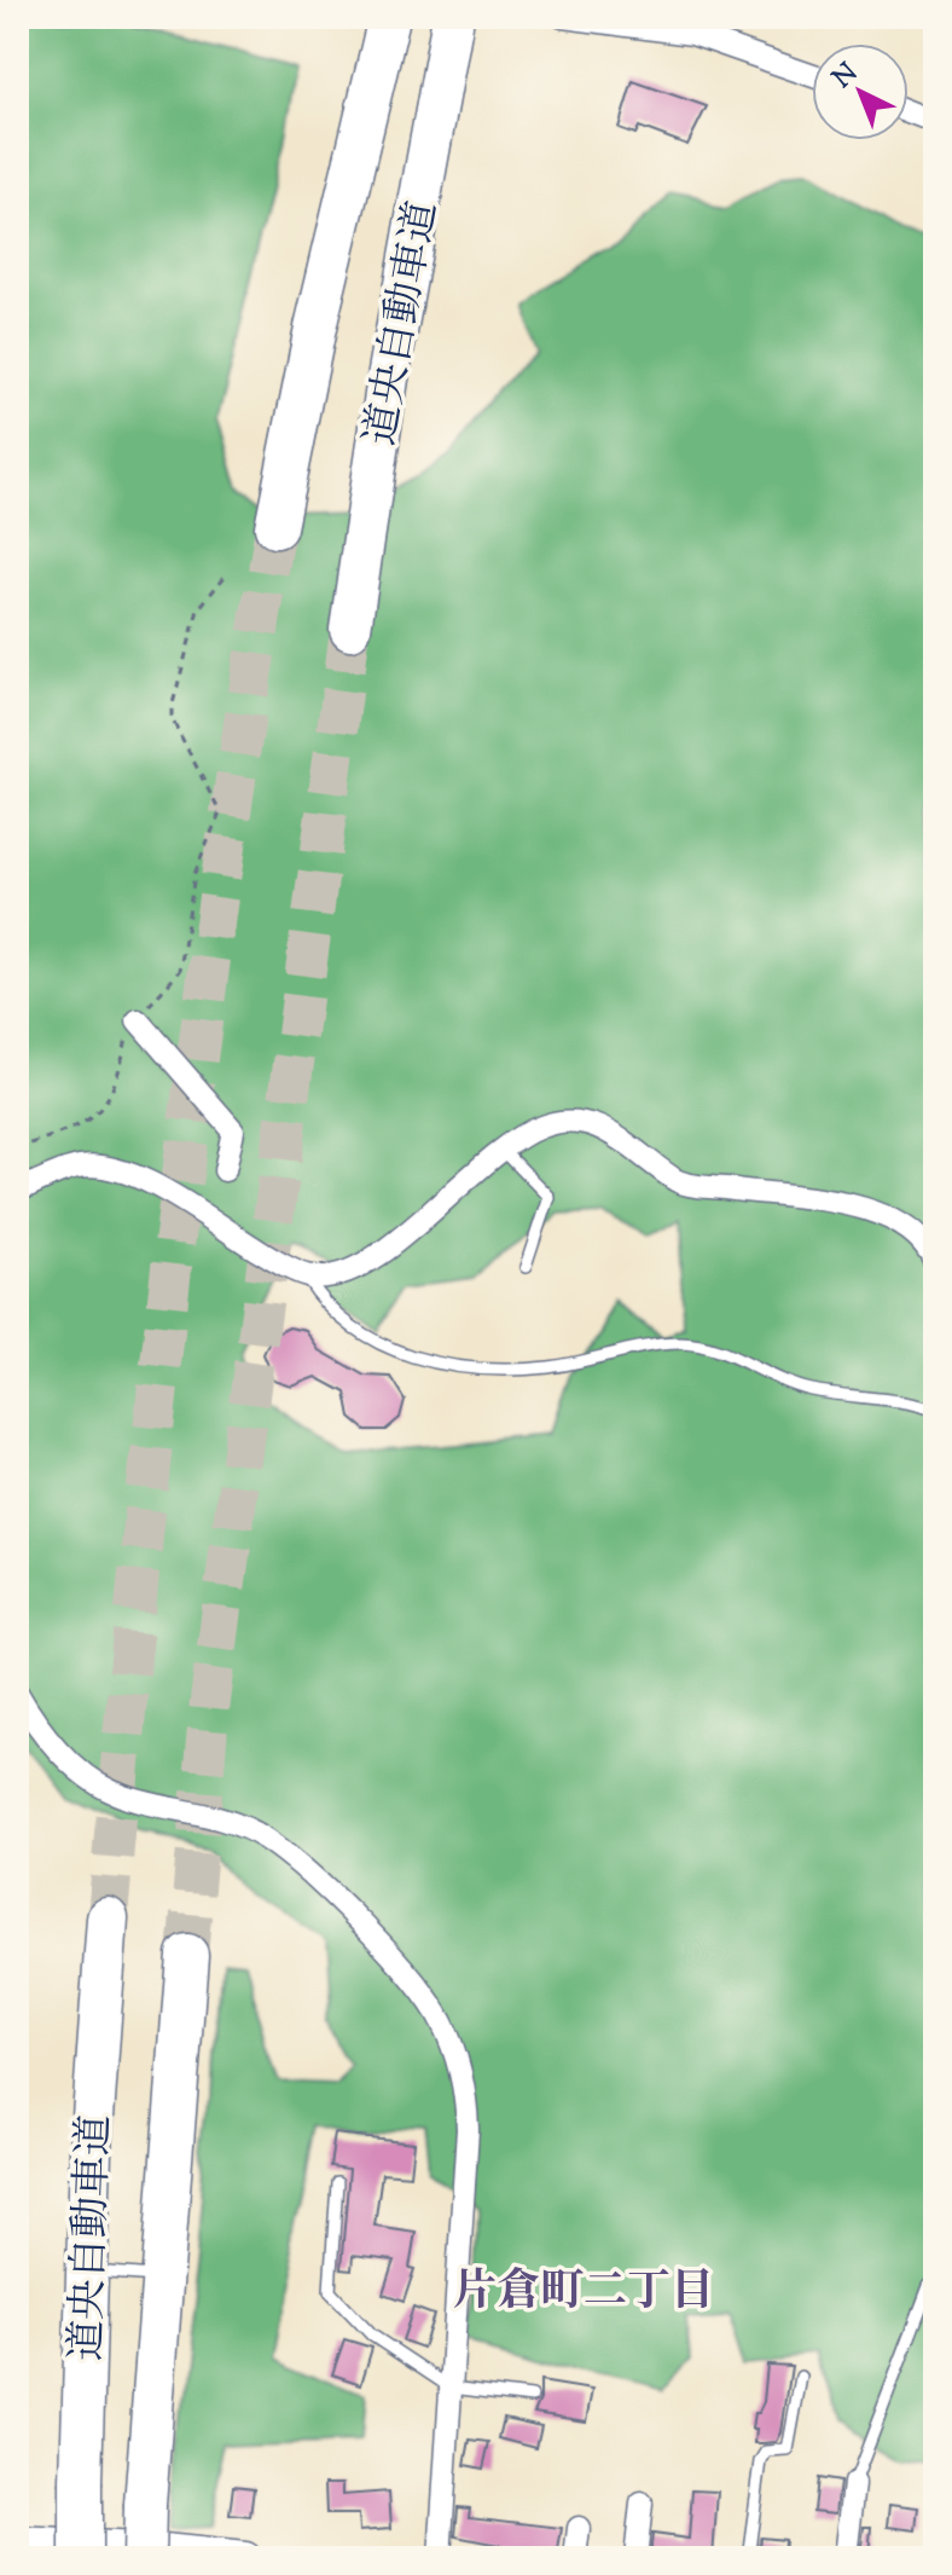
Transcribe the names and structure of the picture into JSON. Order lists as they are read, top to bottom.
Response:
{
  "streets": {
    "highway": ["道央自動車道"]
  },
  "districts": ["片倉町二丁目"],
  "north": "top left"
}
